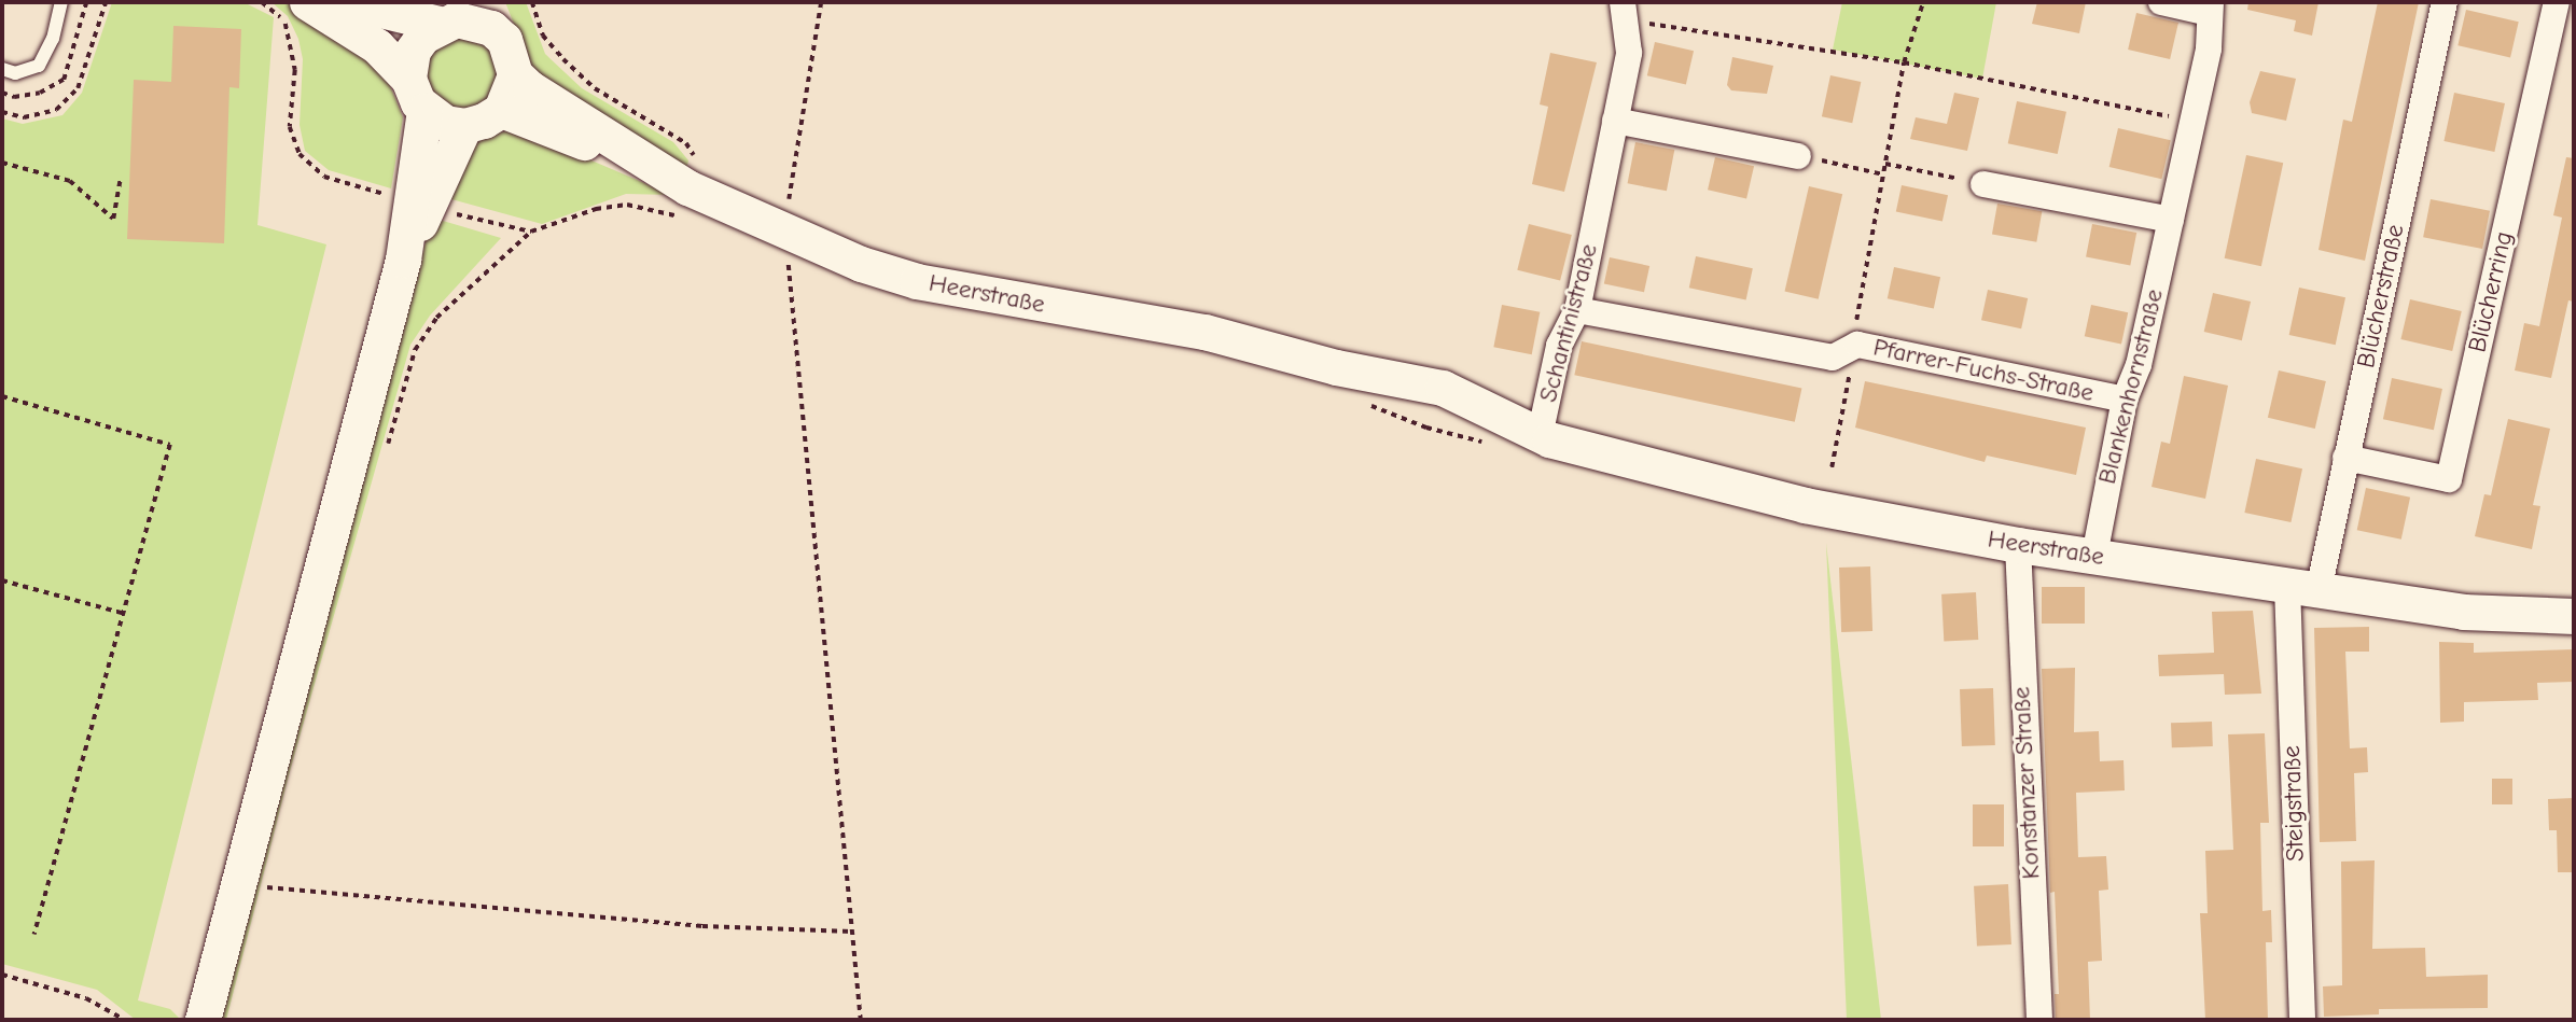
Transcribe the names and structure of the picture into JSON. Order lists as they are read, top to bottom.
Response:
{
  "streets": {
    "street": [
      "Blücherring",
      "Heerstraße",
      "Blücherstraße",
      "Schantinistraße",
      "Pfarrer-Fuchs-Straße",
      "Blankenhornstraße",
      "Konstanzer Straße",
      "Steigstraße"
    ]
  },
  "crossings": [
    ["Blücherring", "Blücherstraße"],
    ["Heerstraße", "Blücherstraße"],
    ["Heerstraße", "Schantinistraße"],
    ["Heerstraße", "Blankenhornstraße"],
    ["Heerstraße", "Konstanzer Straße"],
    ["Heerstraße", "Steigstraße"],
    ["Blücherstraße", "Steigstraße"],
    ["Schantinistraße", "Pfarrer-Fuchs-Straße"],
    ["Pfarrer-Fuchs-Straße", "Blankenhornstraße"]
  ]
}
